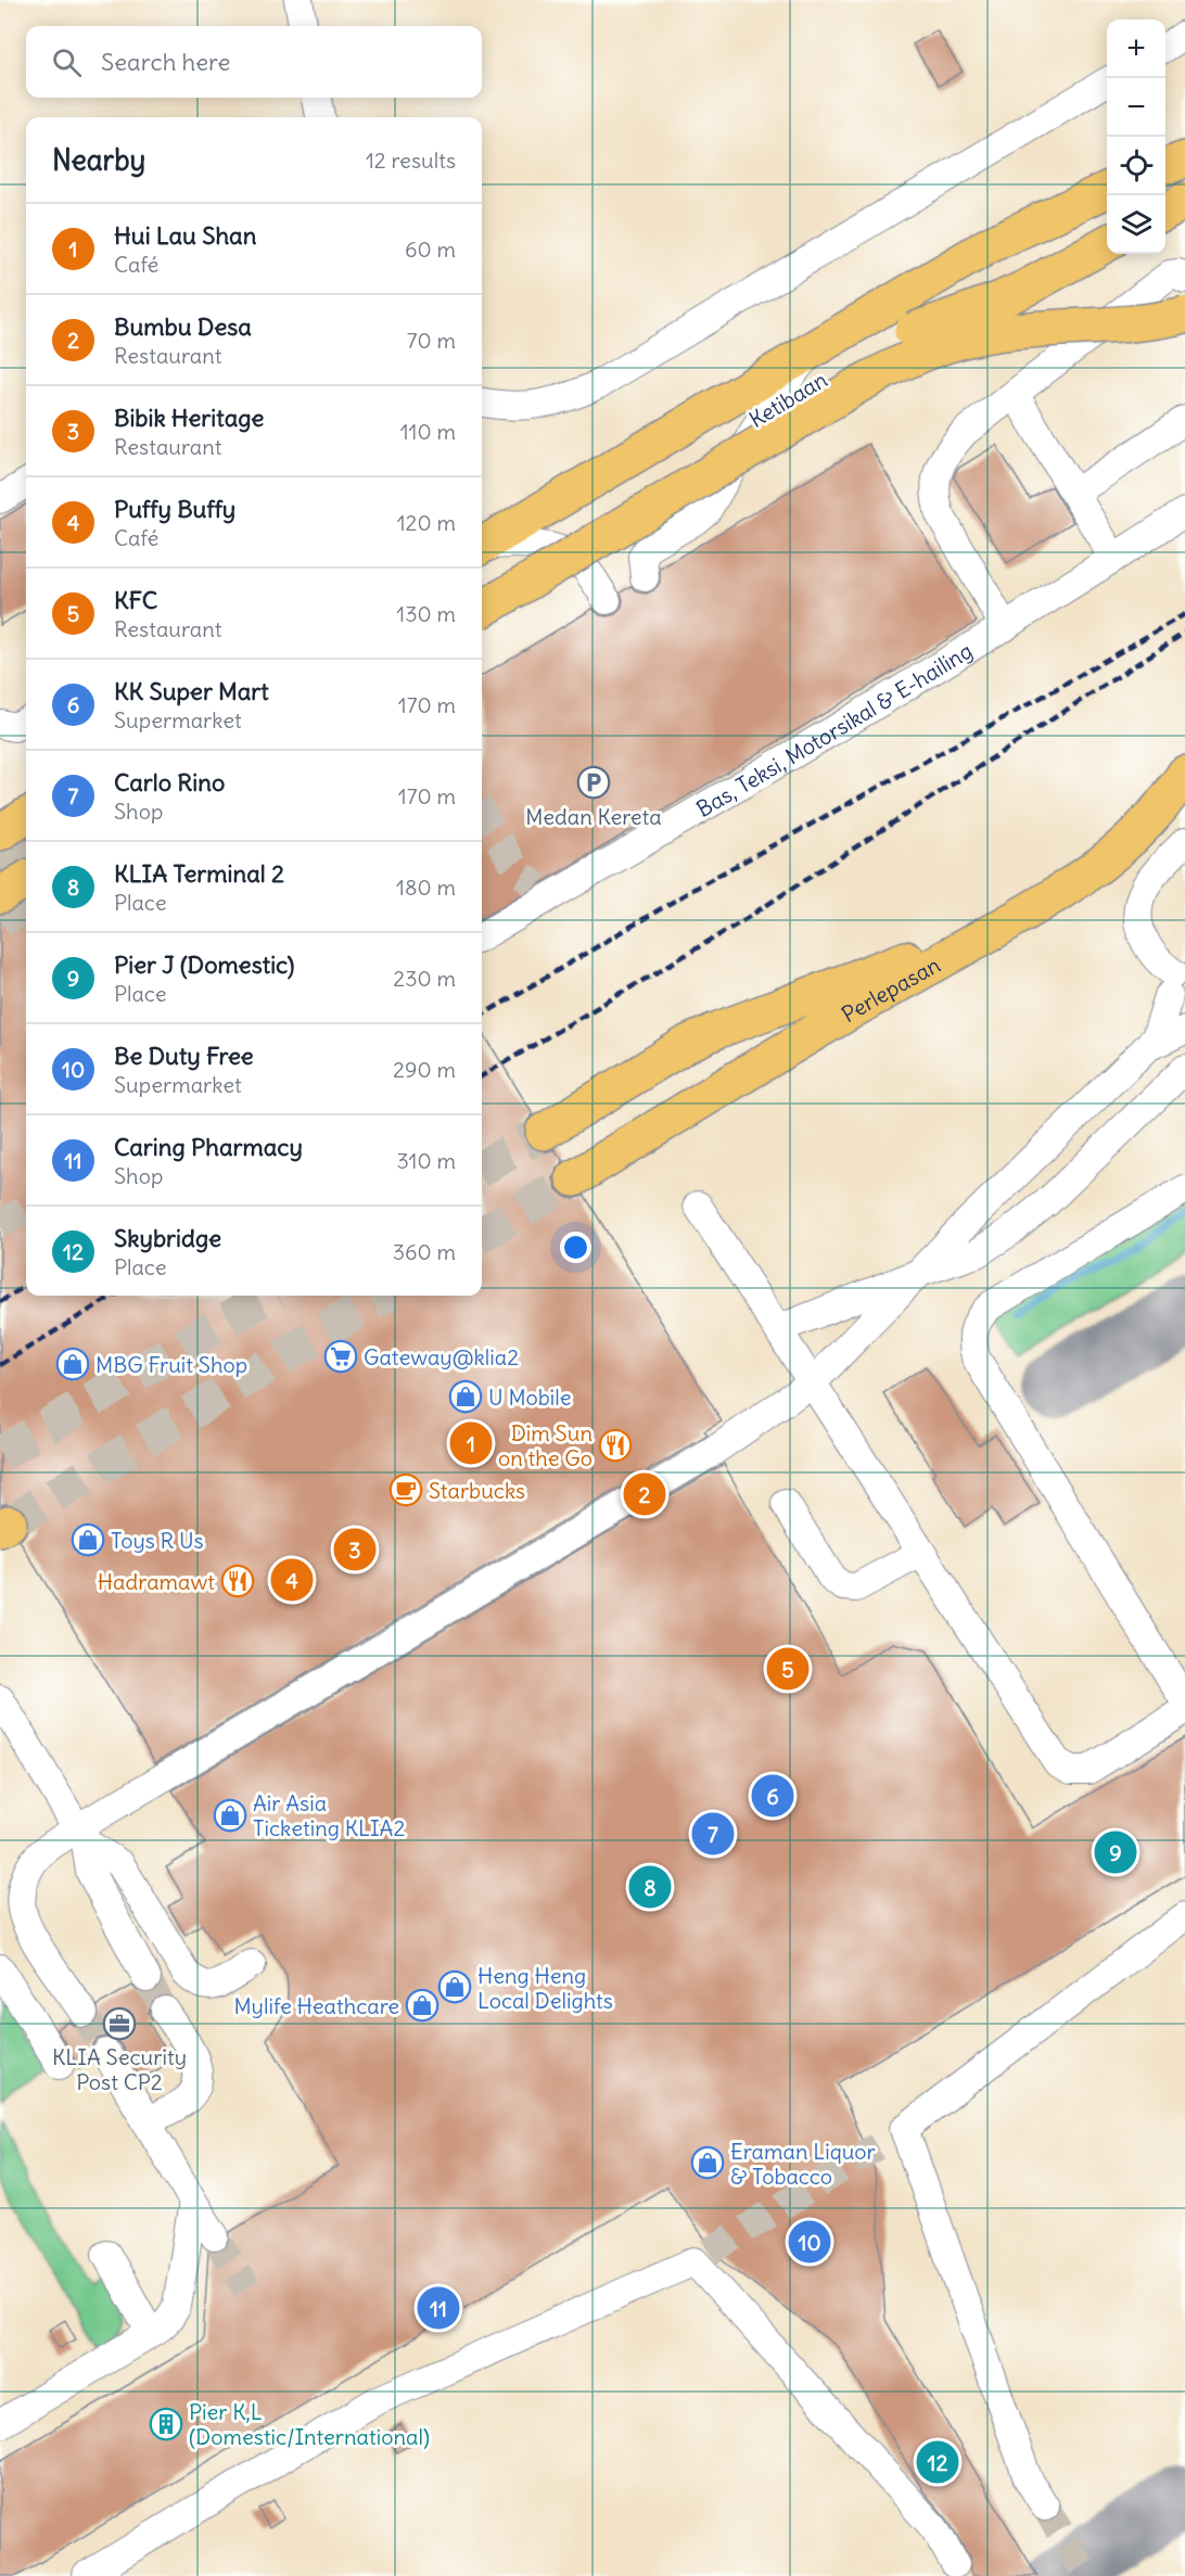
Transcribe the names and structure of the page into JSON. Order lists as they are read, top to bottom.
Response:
{
  "streets": {
    "main road": ["Ketibaan", "Perlepasan"],
    "street": ["Bas, Teksi, Motorsikal & E-hailing"]
  },
  "places": {
    "parking": ["Medan Kereta"],
    "supermarket": ["Gateway@klia2"],
    "shop": [
      "MBG Fruit Shop",
      "U Mobile",
      "Toys R Us",
      "Air Asia Ticketing KLIA2",
      "Heng Heng Local Delights",
      "Mylife Heathcare",
      "Eraman Liquor & Tobacco"
    ],
    "restaurant": ["Dim Sun on the Go", "Hadramawt"],
    "cafe": ["Starbucks"],
    "office": ["KLIA Security Post CP2"],
    "building": ["Pier K,L (Domestic/International)"]
  },
  "page": {
    "map_buttons": ["+", "−"],
    "search": "Search here",
    "heading": ["Nearby", "12 results"],
    "list": [
      {
        "mark": "1",
        "name": "Hui Lau Shan",
        "note": "Café",
        "value": "60 m"
      },
      {
        "mark": "2",
        "name": "Bumbu Desa",
        "note": "Restaurant",
        "value": "70 m"
      },
      {
        "mark": "3",
        "name": "Bibik Heritage",
        "note": "Restaurant",
        "value": "110 m"
      },
      {
        "mark": "4",
        "name": "Puffy Buffy",
        "note": "Café",
        "value": "120 m"
      },
      {
        "mark": "5",
        "name": "KFC",
        "note": "Restaurant",
        "value": "130 m"
      },
      {
        "mark": "6",
        "name": "KK Super Mart",
        "note": "Supermarket",
        "value": "170 m"
      },
      {
        "mark": "7",
        "name": "Carlo Rino",
        "note": "Shop",
        "value": "170 m"
      },
      {
        "mark": "8",
        "name": "KLIA Terminal 2",
        "note": "Place",
        "value": "180 m"
      },
      {
        "mark": "9",
        "name": "Pier J (Domestic)",
        "note": "Place",
        "value": "230 m"
      },
      {
        "mark": "10",
        "name": "Be Duty Free",
        "note": "Supermarket",
        "value": "290 m"
      },
      {
        "mark": "11",
        "name": "Caring Pharmacy",
        "note": "Shop",
        "value": "310 m"
      },
      {
        "mark": "12",
        "name": "Skybridge",
        "note": "Place",
        "value": "360 m"
      }
    ],
    "pins": [
      "1",
      "2",
      "3",
      "4",
      "5",
      "6",
      "7",
      "9",
      "8",
      "10",
      "11",
      "12"
    ]
  }
}
